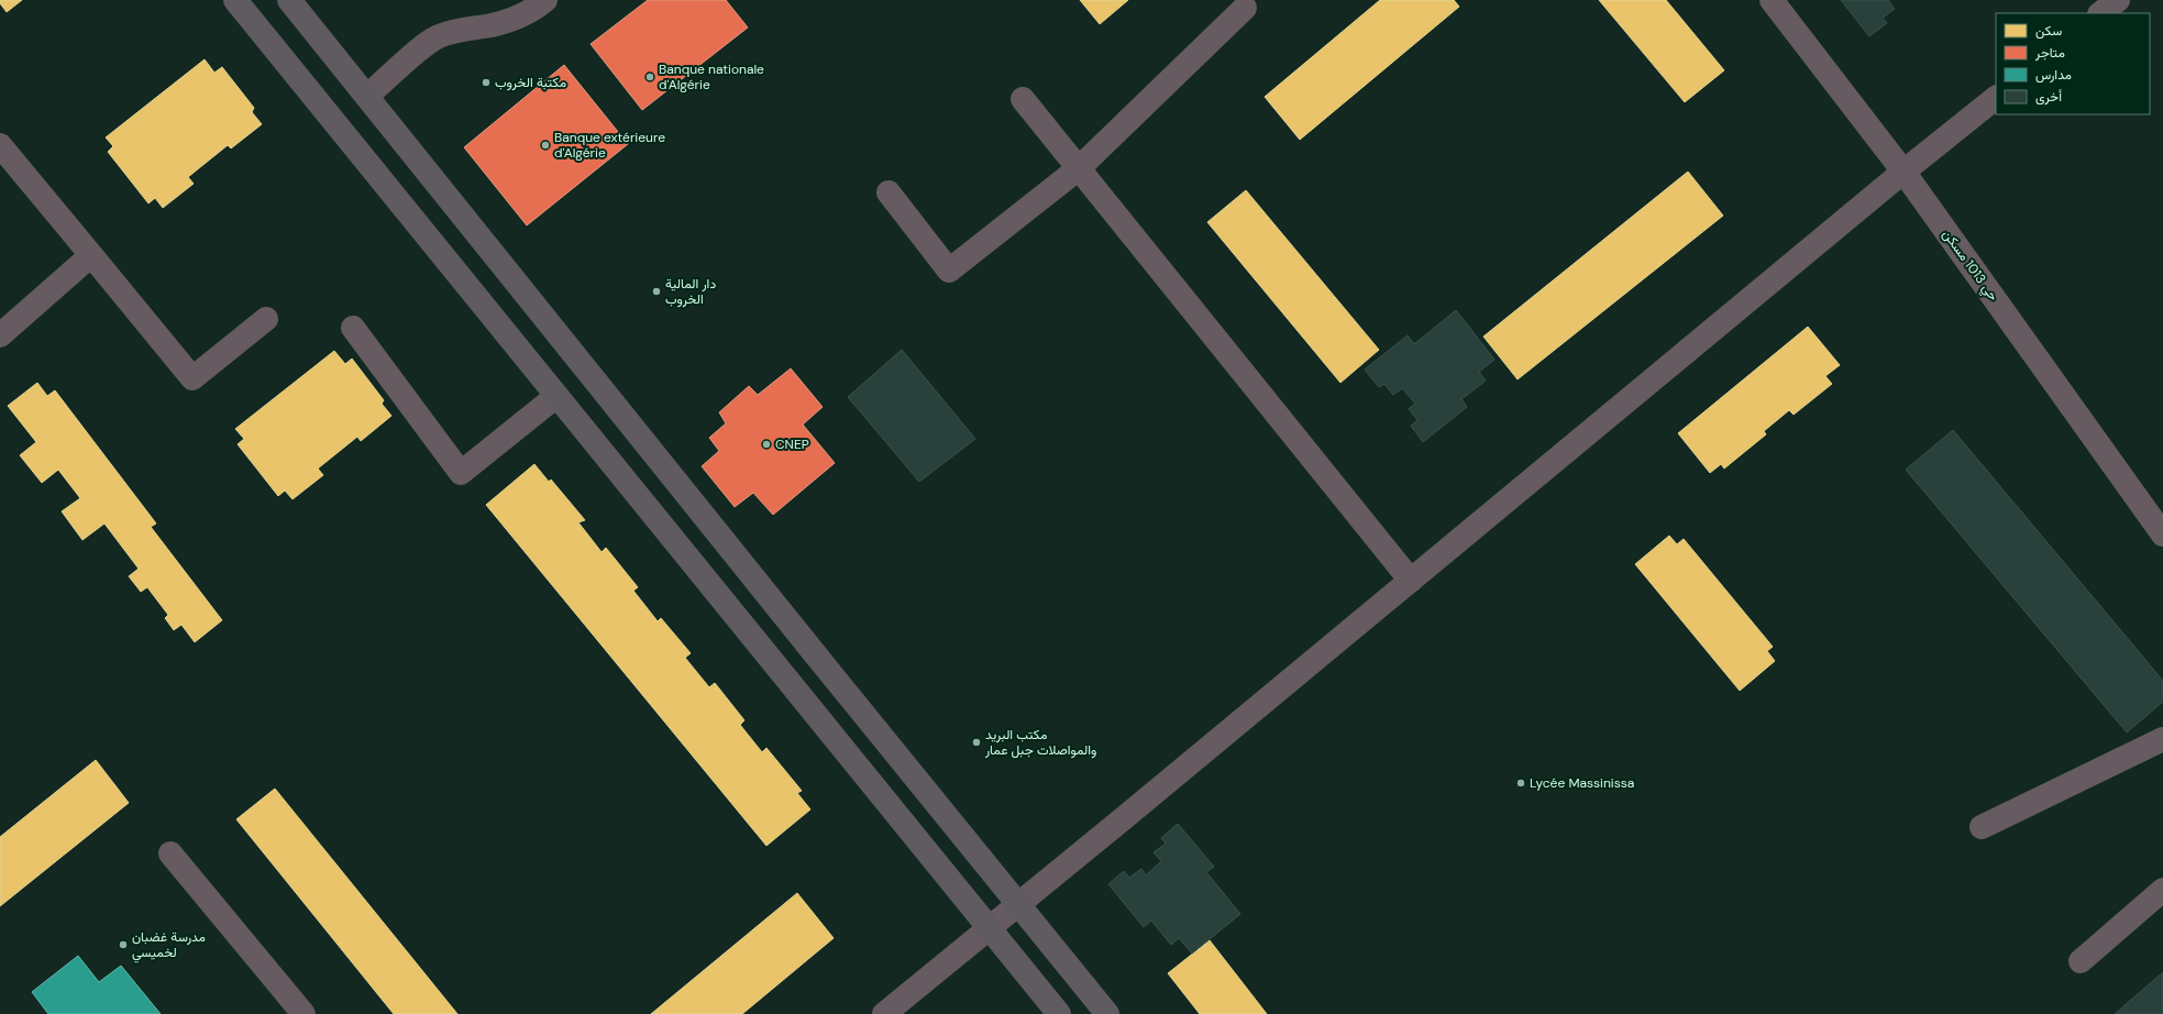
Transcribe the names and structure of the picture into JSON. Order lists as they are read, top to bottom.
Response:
{
  "streets": {
    "street": ["حي 1013 مسكن"]
  },
  "places": [
    "Banque nationale d'Algérie",
    "مكتبة الخروب",
    "Banque extérieure d'Algérie",
    "دار المالية الخروب",
    "CNEP",
    "مكتب البريد والمواصلات جبل عمار",
    "Lycée Massinissa",
    "مدرسة غضبان لخميسي"
  ],
  "legend": [
    "سكن",
    "متاجر",
    "مدارس",
    "أخرى"
  ]
}
